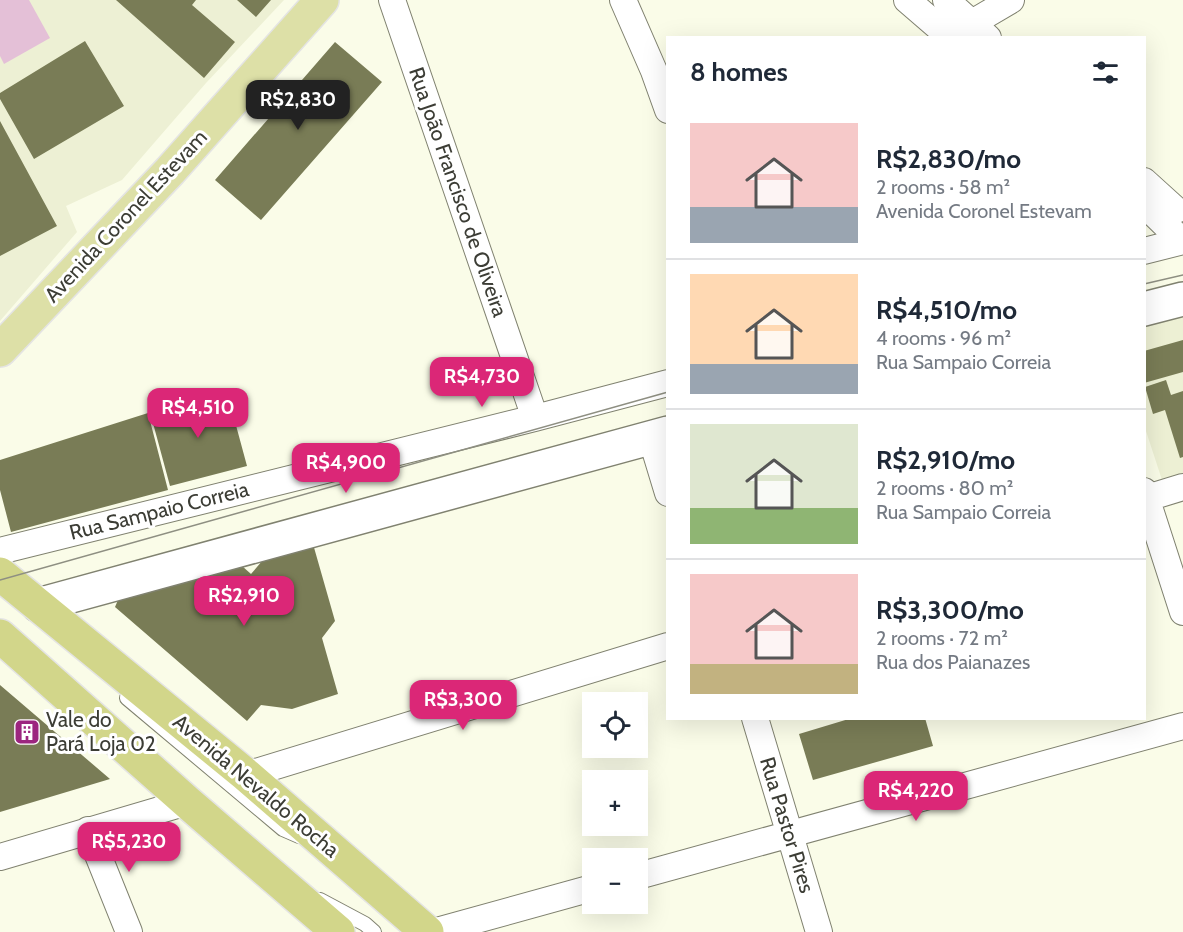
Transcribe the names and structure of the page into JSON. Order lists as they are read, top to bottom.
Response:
{
  "streets": {
    "highway": ["Avenida Nevaldo Rocha"],
    "main road": ["Avenida Coronel Estevam"],
    "street": ["Rua João Francisco de Oliveira", "Rua Sampaio Correia", "Rua Pastor Pires"]
  },
  "crossings": [
    ["Rua João Francisco de Oliveira", "Rua Sampaio Correia"]
  ],
  "places": {
    "building": ["Vale do Pará Loja 02"]
  },
  "page": {
    "heading": "8 homes",
    "price": [
      "R$2,830",
      "R$4,730",
      "R$4,510",
      "R$4,900",
      "R$2,910",
      "R$3,300",
      "R$4,220",
      "R$5,230"
    ],
    "list": [
      {
        "name": "R$2,830/mo",
        "note": "2 rooms · 58 m² · Avenida Coronel Estevam"
      },
      {
        "name": "R$4,510/mo",
        "note": "4 rooms · 96 m² · Rua Sampaio Correia"
      },
      {
        "name": "R$2,910/mo",
        "note": "2 rooms · 80 m² · Rua Sampaio Correia"
      },
      {
        "name": "R$3,300/mo",
        "note": "2 rooms · 72 m² · Rua dos Paianazes"
      }
    ],
    "map_buttons": ["+", "−"]
  }
}
